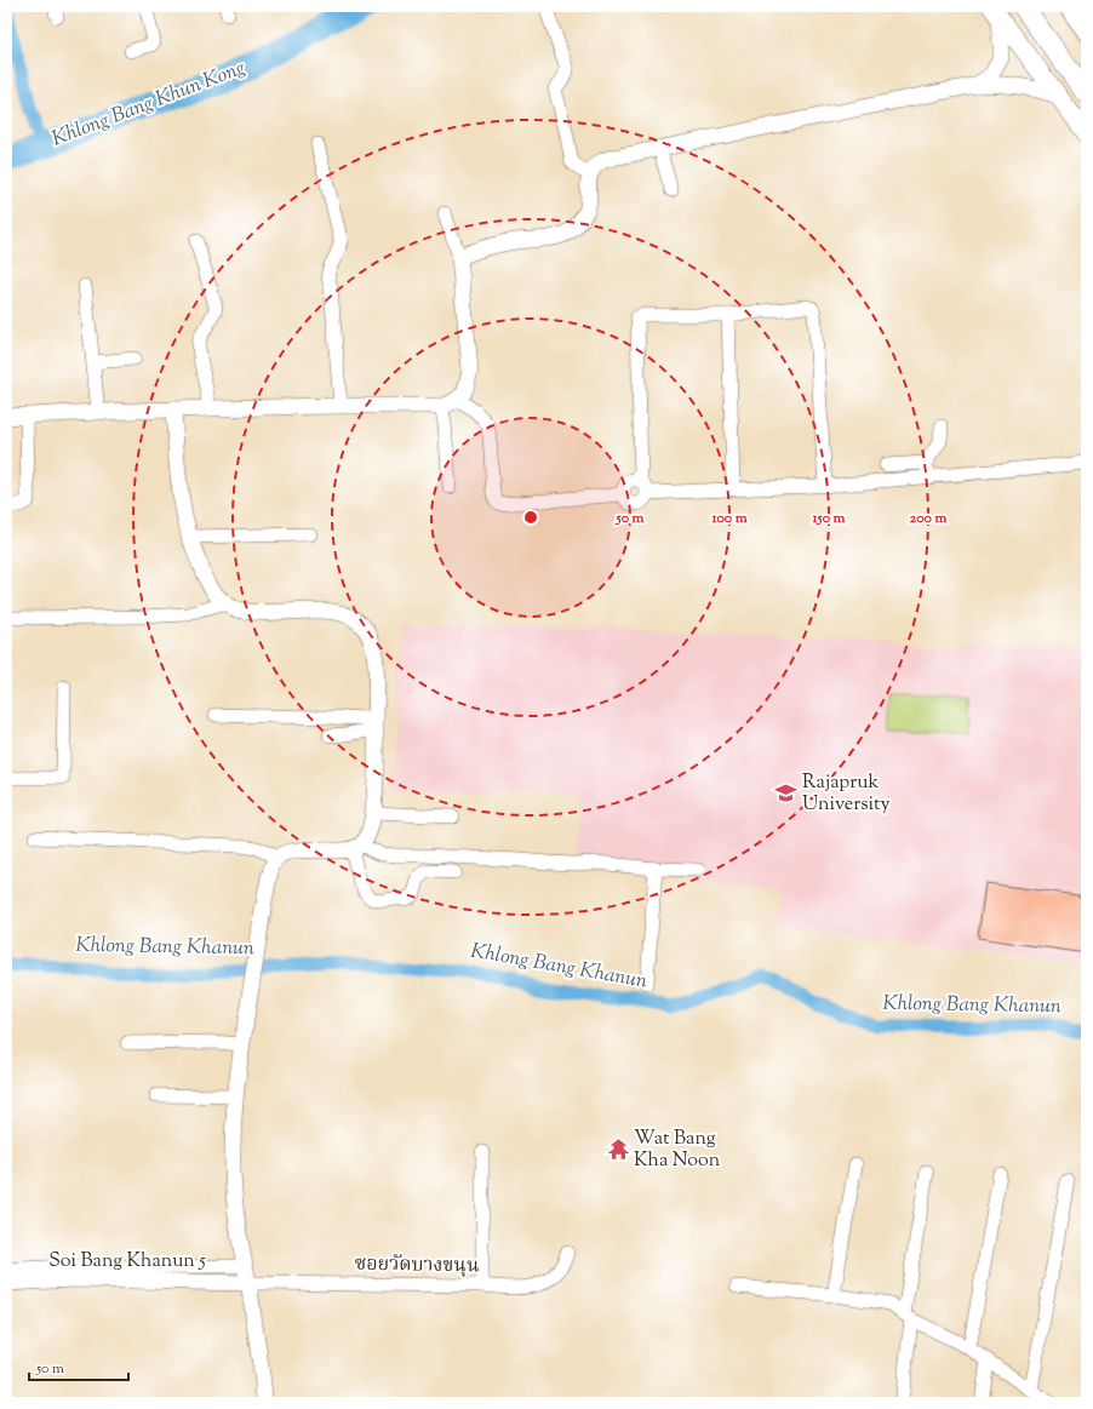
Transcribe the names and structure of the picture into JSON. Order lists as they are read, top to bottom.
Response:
{
  "streets": {
    "street": ["Soi Bang Khanun 5", "ซอยวัดบางขนุน"]
  },
  "crossings": [
    ["Soi Bang Khanun 5", "ซอยวัดบางขนุน"]
  ],
  "water": ["Khlong Bang Khun Kong", "Khlong Bang Khanun"],
  "places": {
    "school or university": ["Rajapruk University"],
    "temple": ["Wat Bang Kha Noon"]
  },
  "scale_bar": "50 m",
  "rings": [
    "50 m",
    "100 m",
    "150 m",
    "200 m"
  ]
}
